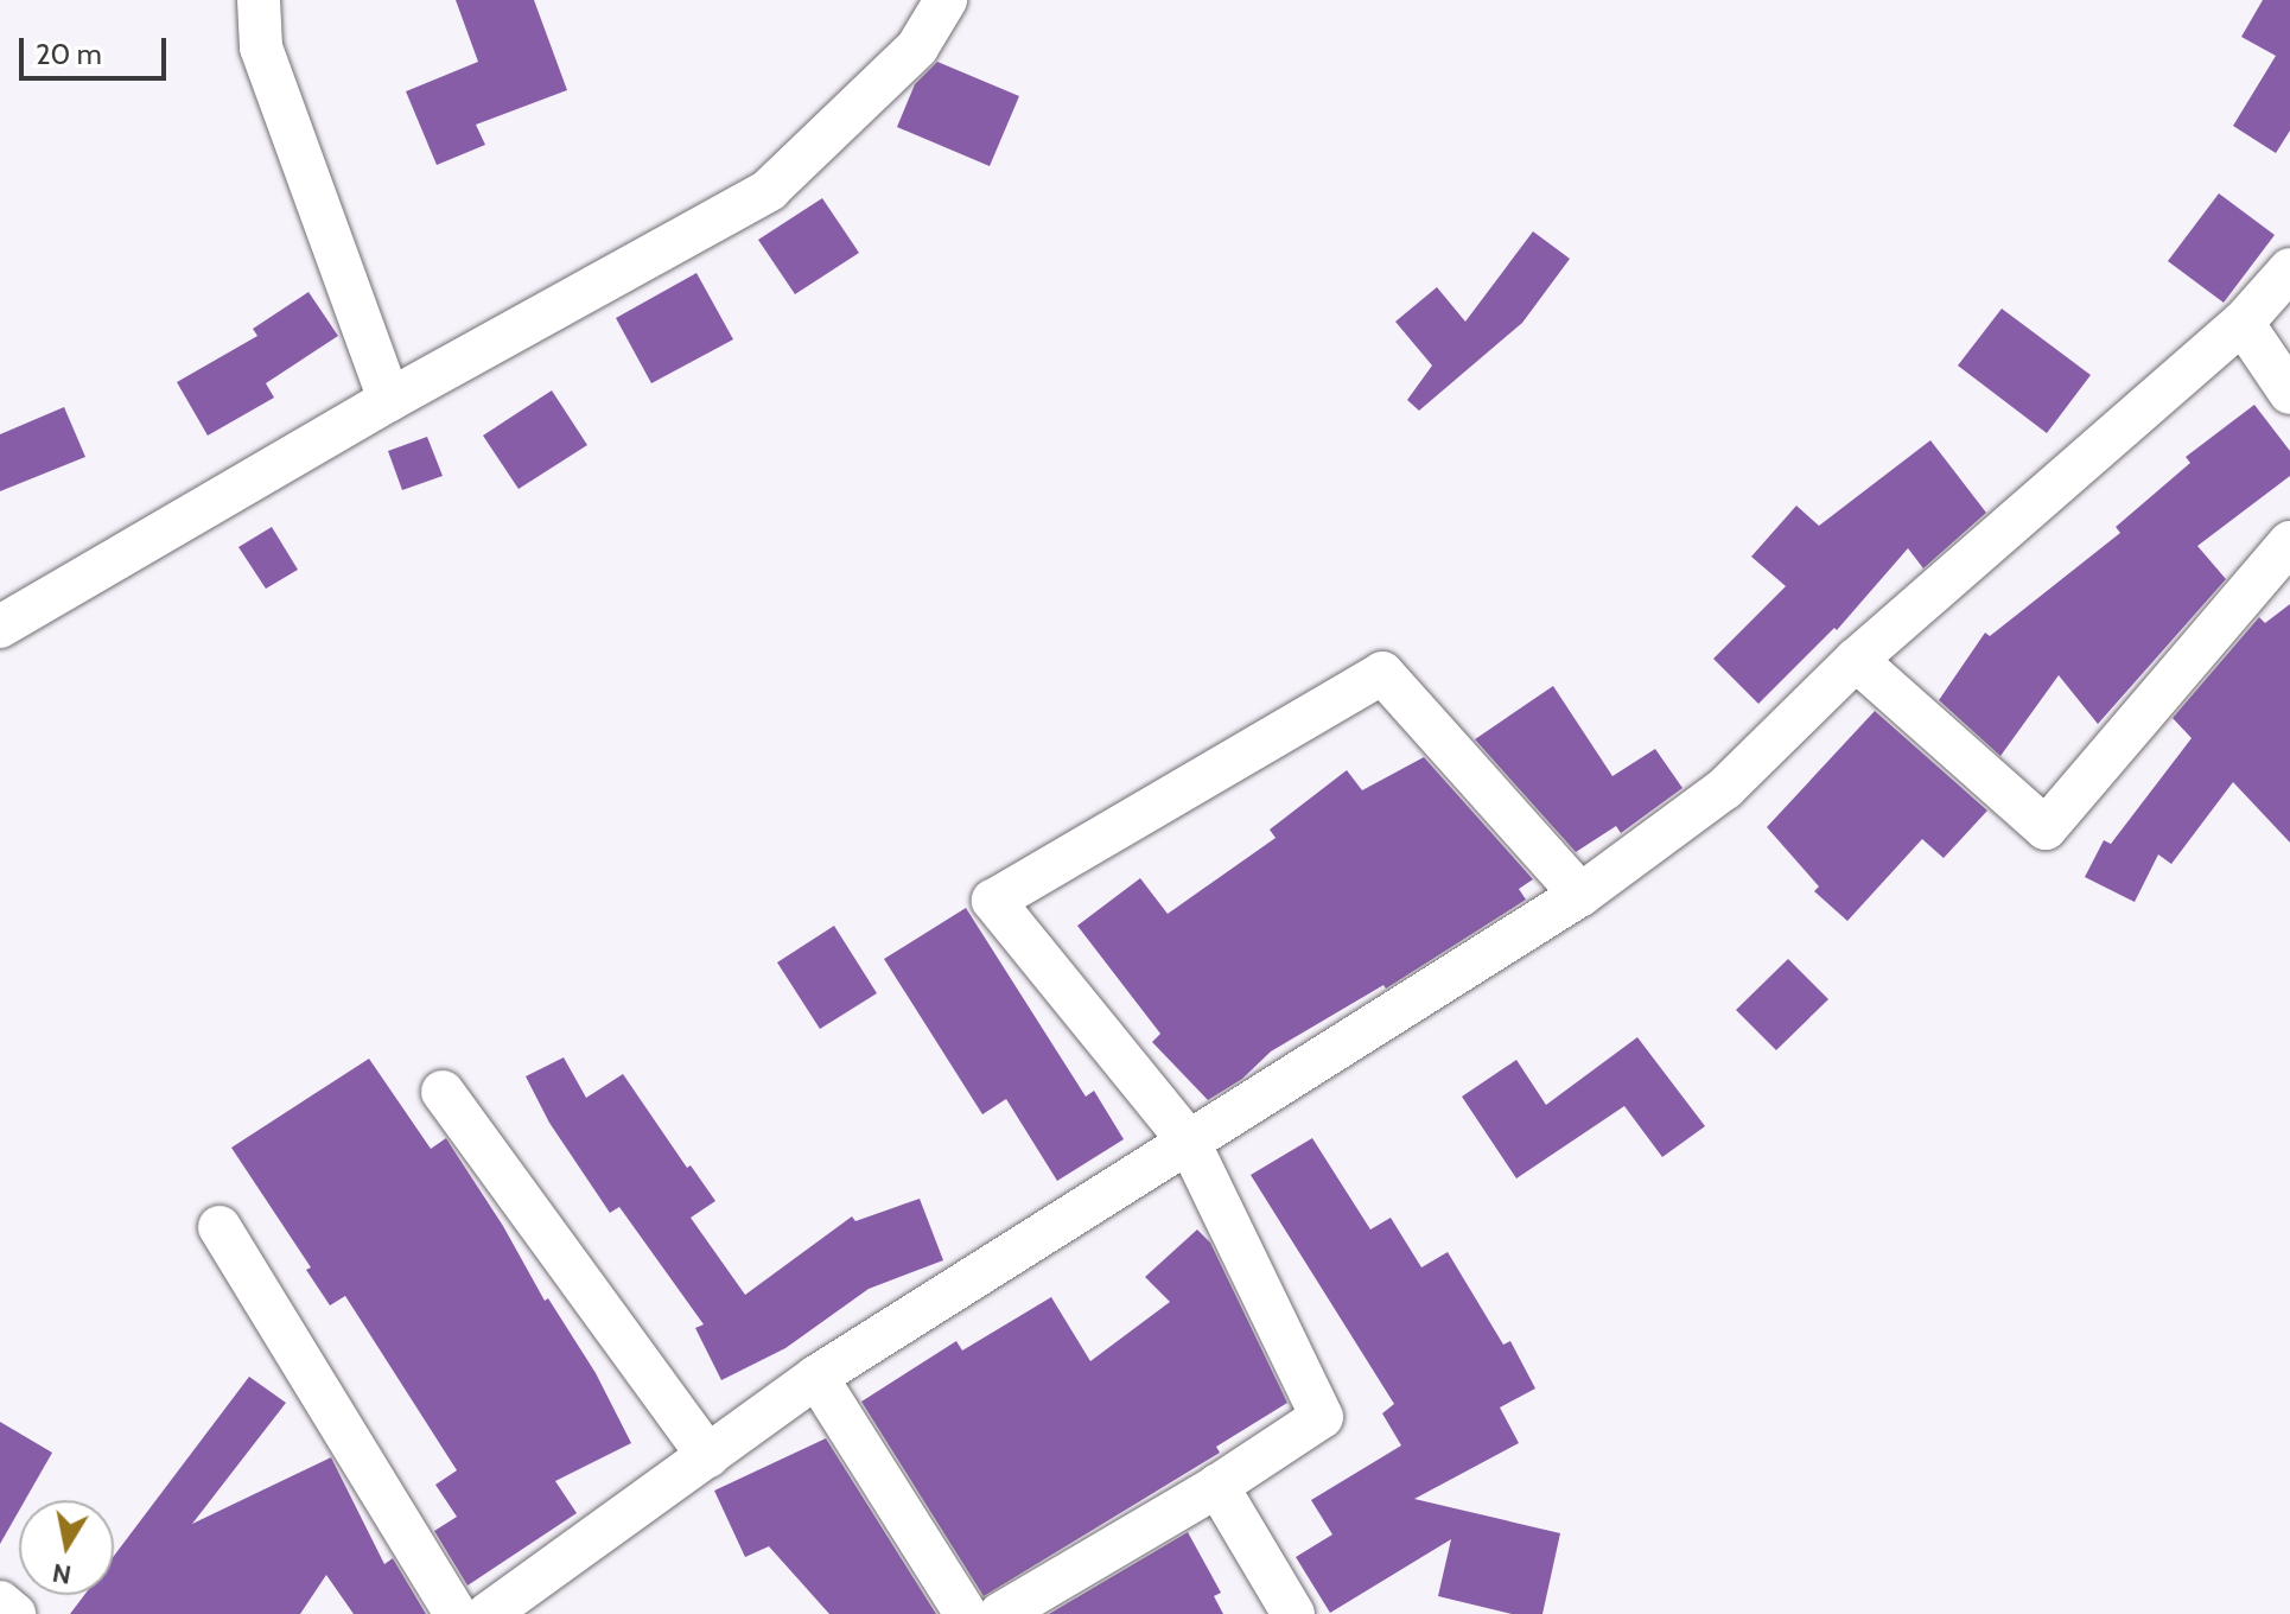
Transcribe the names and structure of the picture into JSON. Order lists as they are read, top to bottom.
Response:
{
  "scale_bar": "20 m",
  "north": "bottom"
}
